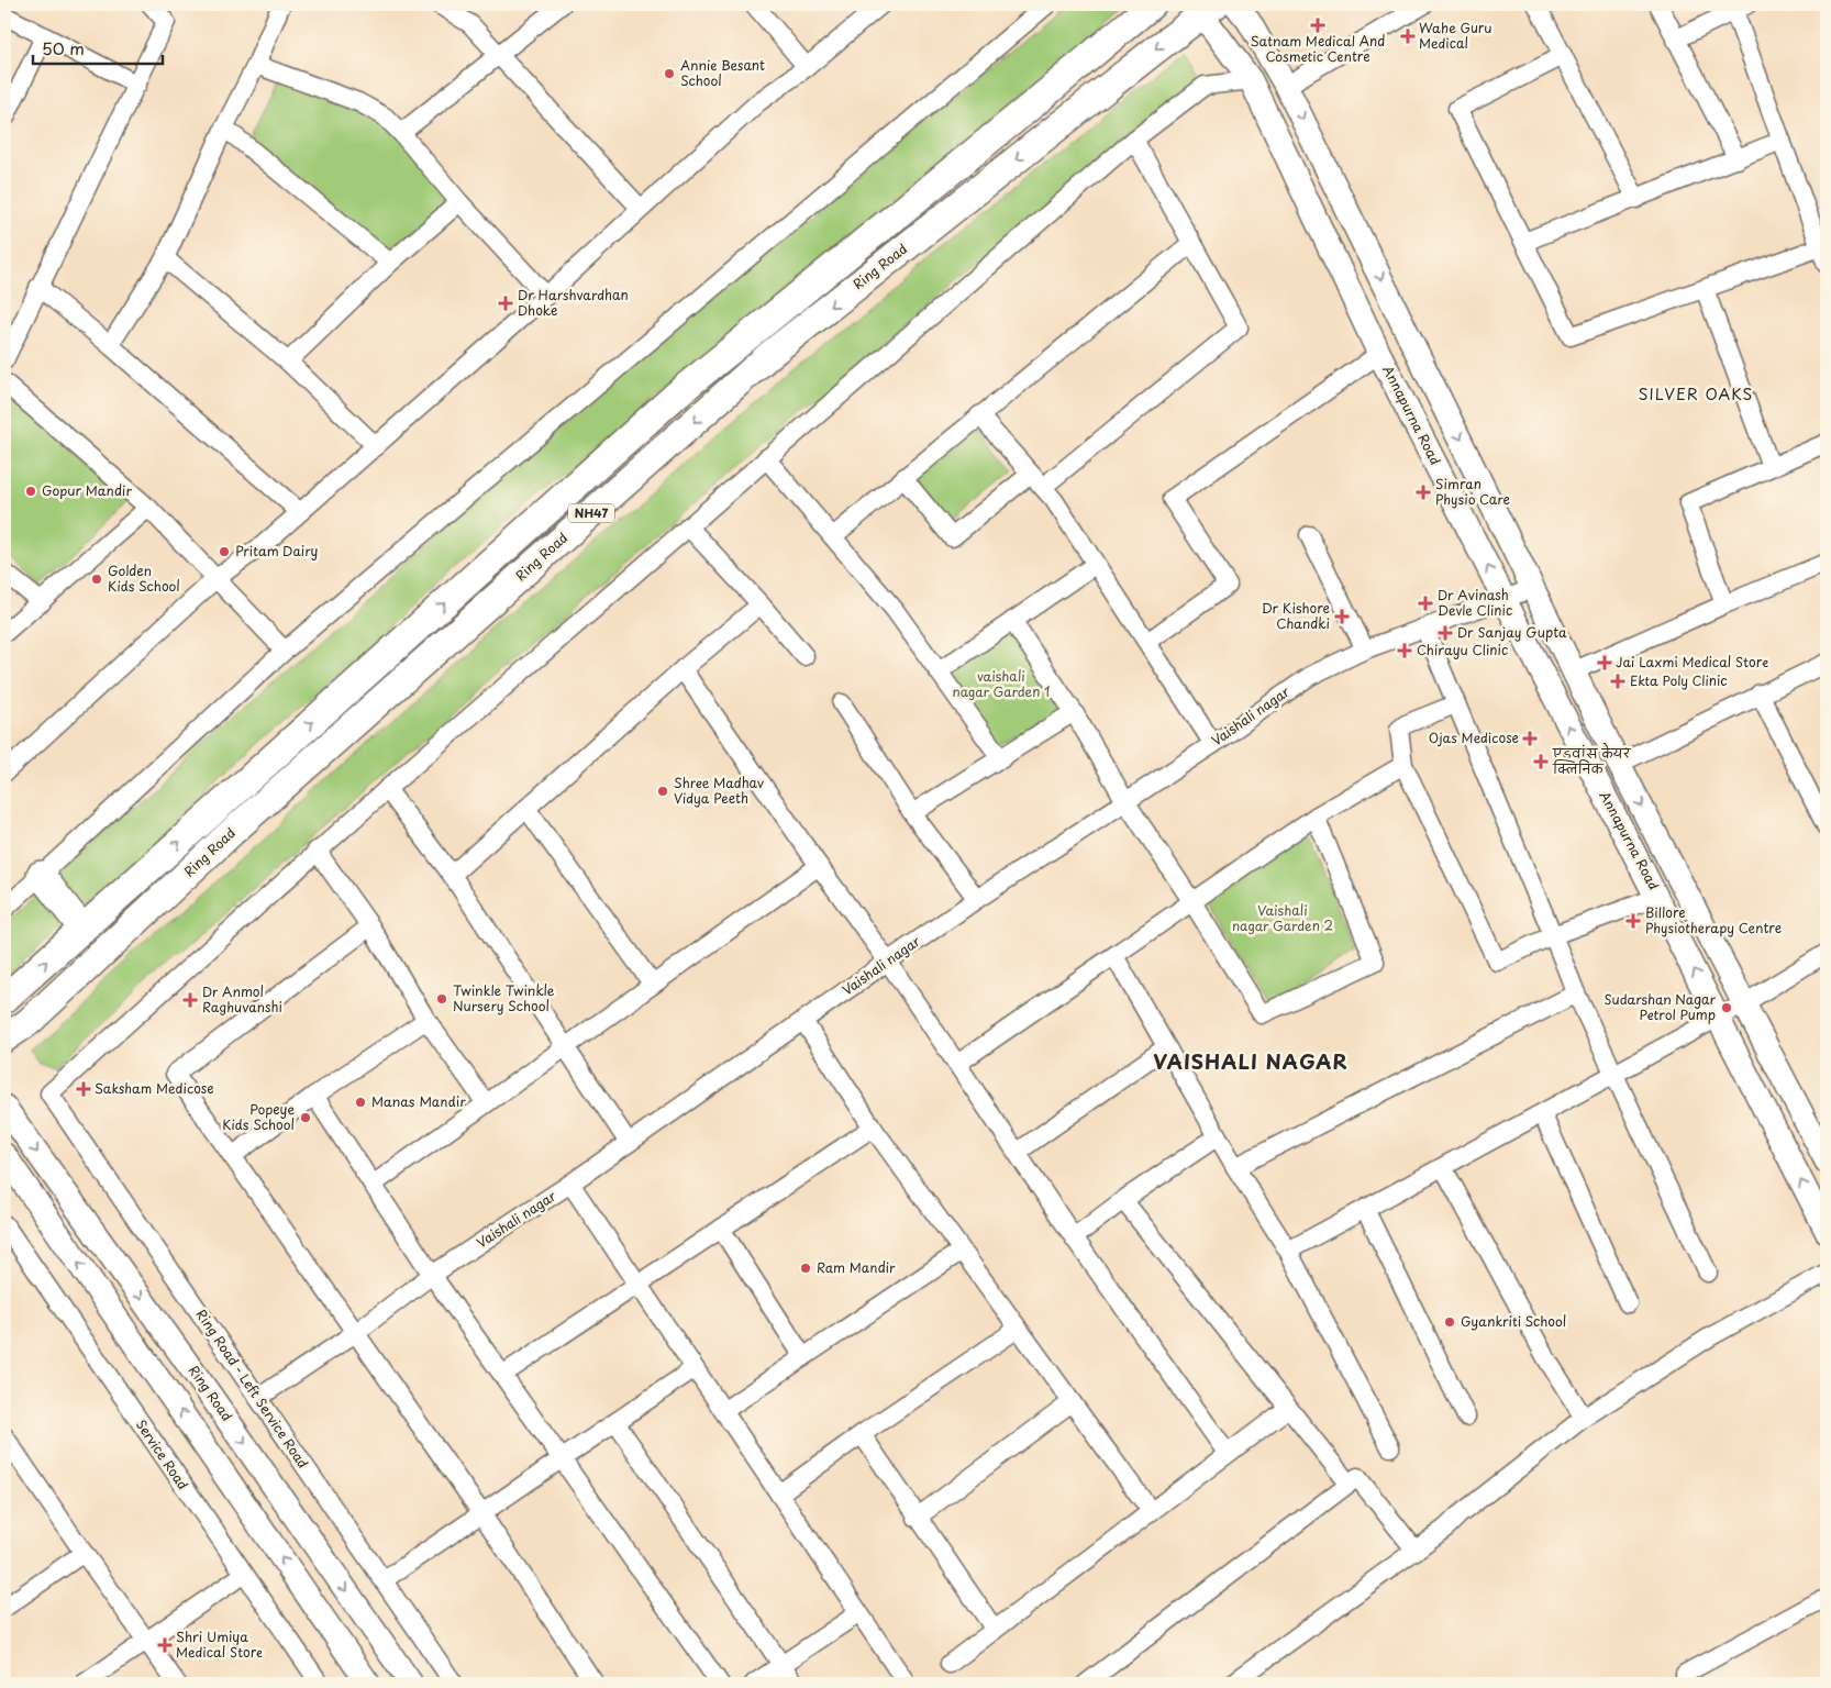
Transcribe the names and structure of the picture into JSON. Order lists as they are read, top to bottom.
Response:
{
  "streets": {
    "highway": ["Ring Road", "NH47"],
    "main road": ["Annapurna Road"],
    "street": ["Vaishali nagar", "Ring Road - Left Service Road", "Service Road"]
  },
  "crossings": [
    ["Ring Road", "Annapurna Road"],
    ["Annapurna Road", "Vaishali nagar"],
    ["Vaishali nagar", "Ring Road - Left Service Road"]
  ],
  "districts": ["SILVER OAKS", "VAISHALI NAGAR"],
  "parks": ["vaishali nagar Garden 1", "Vaishali nagar Garden 2"],
  "places": {
    "health": [
      "Satnam Medical And Cosmetic Centre",
      "Wahe Guru Medical",
      "Dr Harshvardhan Dhoke",
      "Simran Physio Care",
      "Dr Avinash Devle Clinic",
      "Dr Kishore Chandki",
      "Dr Sanjay Gupta",
      "Chirayu Clinic",
      "Jai Laxmi Medical Store",
      "Ekta Poly Clinic",
      "Ojas Medicose",
      "एडवांस केयर क्लिनिक",
      "Billore Physiotherapy Centre",
      "Dr Anmol Raghuvanshi",
      "Saksham Medicose",
      "Shri Umiya Medical Store"
    ],
    "other": [
      "Annie Besant School",
      "Gopur Mandir",
      "Pritam Dairy",
      "Golden Kids School",
      "Shree Madhav Vidya Peeth",
      "Twinkle Twinkle Nursery School",
      "Sudarshan Nagar Petrol Pump",
      "Manas Mandir",
      "Popeye Kids School",
      "Ram Mandir",
      "Gyankriti School"
    ]
  },
  "scale_bar": "50 m"
}
